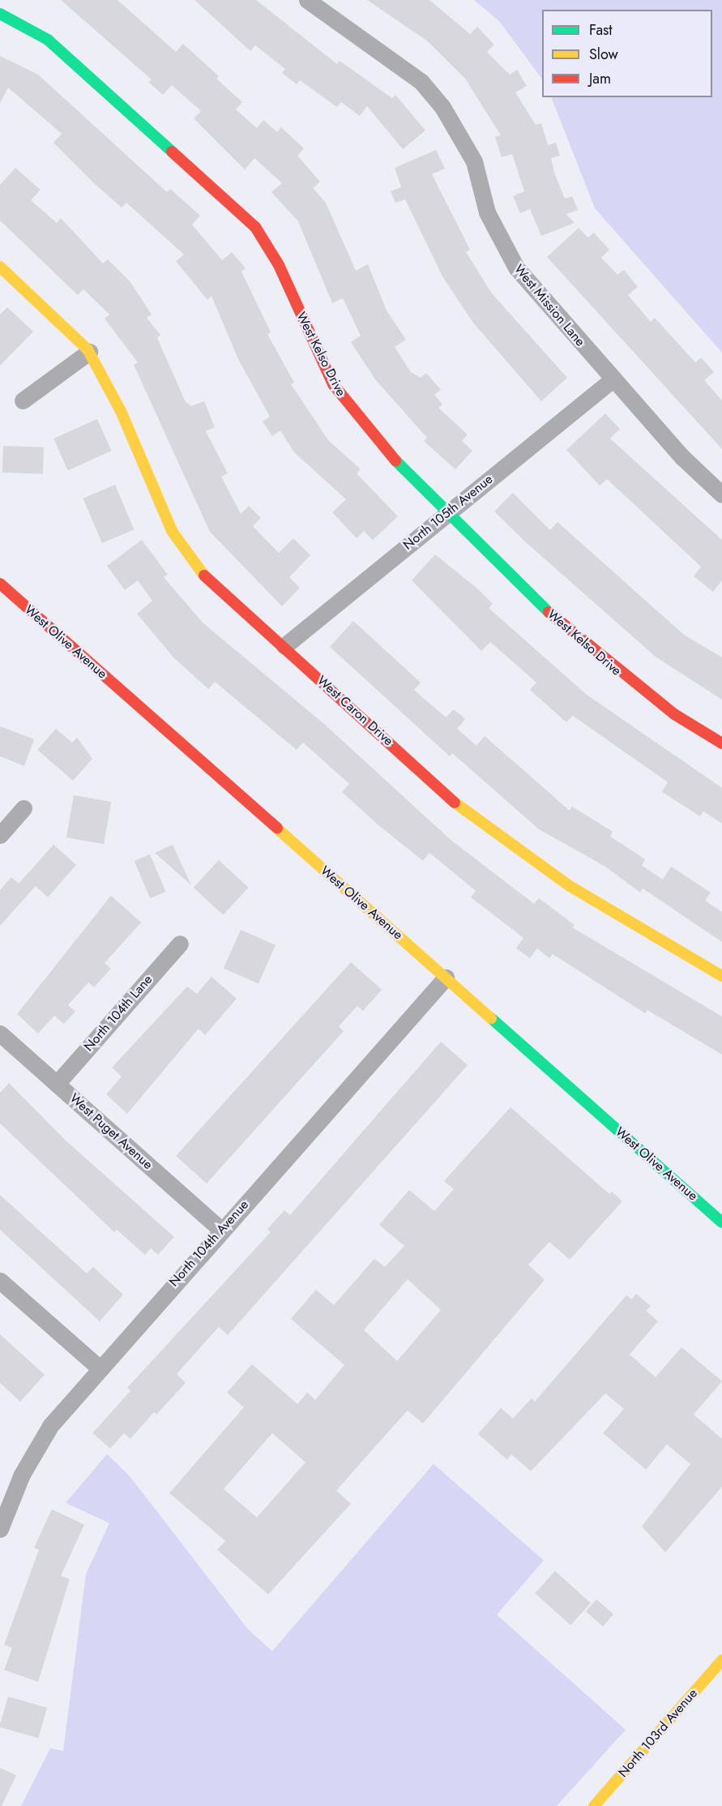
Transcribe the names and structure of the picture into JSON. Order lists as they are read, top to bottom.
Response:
{
  "streets": {
    "street": [
      "West Mission Lane",
      "West Kelso Drive",
      "North 105th Avenue",
      "West Olive Avenue",
      "West Caron Drive",
      "North 104th Lane",
      "West Puget Avenue",
      "North 104th Avenue",
      "North 103rd Avenue"
    ]
  },
  "crossings": [
    ["West Mission Lane", "North 105th Avenue"],
    ["West Kelso Drive", "North 105th Avenue"],
    ["North 105th Avenue", "West Caron Drive"],
    ["West Olive Avenue", "North 104th Avenue"],
    ["North 104th Lane", "West Puget Avenue"],
    ["West Puget Avenue", "North 104th Avenue"]
  ],
  "legend": ["Fast", "Slow", "Jam"]
}
